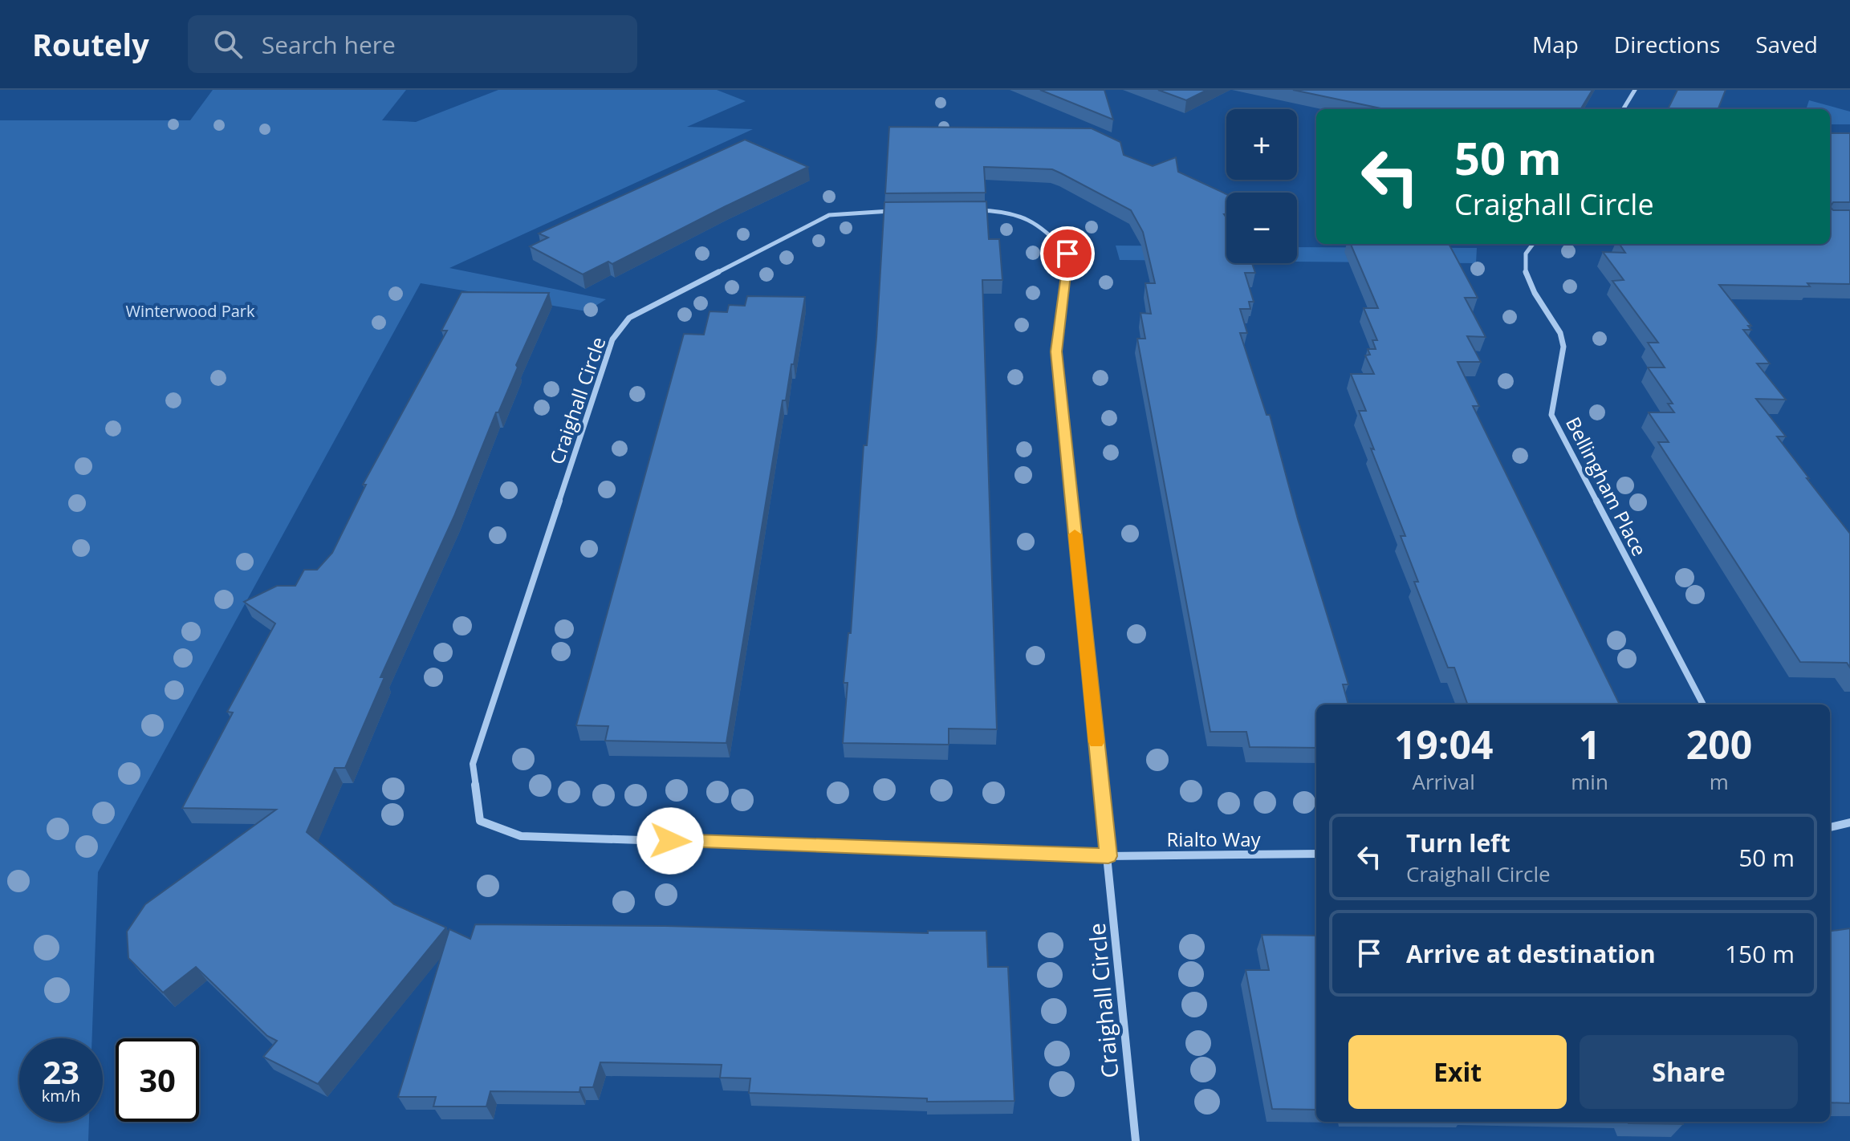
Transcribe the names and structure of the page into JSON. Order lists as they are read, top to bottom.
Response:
{
  "streets": {
    "street": ["Craighall Circle", "Bellingham Place", "Rialto Way"]
  },
  "crossings": [
    ["Craighall Circle", "Rialto Way"]
  ],
  "parks": ["Winterwood Park"],
  "page": {
    "header": "Routely",
    "search": "Search here",
    "nav": ["Map", "Directions", "Saved"],
    "map_buttons": ["+", "−"],
    "turn": ["50 m", "Craighall Circle"],
    "eta": [
      "19:04",
      "Arrival",
      "1",
      "min",
      "200",
      "m"
    ],
    "list": [
      {
        "name": "Turn left",
        "note": "Craighall Circle",
        "value": "50 m"
      },
      {
        "name": "Arrive at destination",
        "value": "150 m"
      }
    ],
    "buttons": ["Exit", "Share"],
    "speed": "23 km/h",
    "limit": "30"
  }
}
